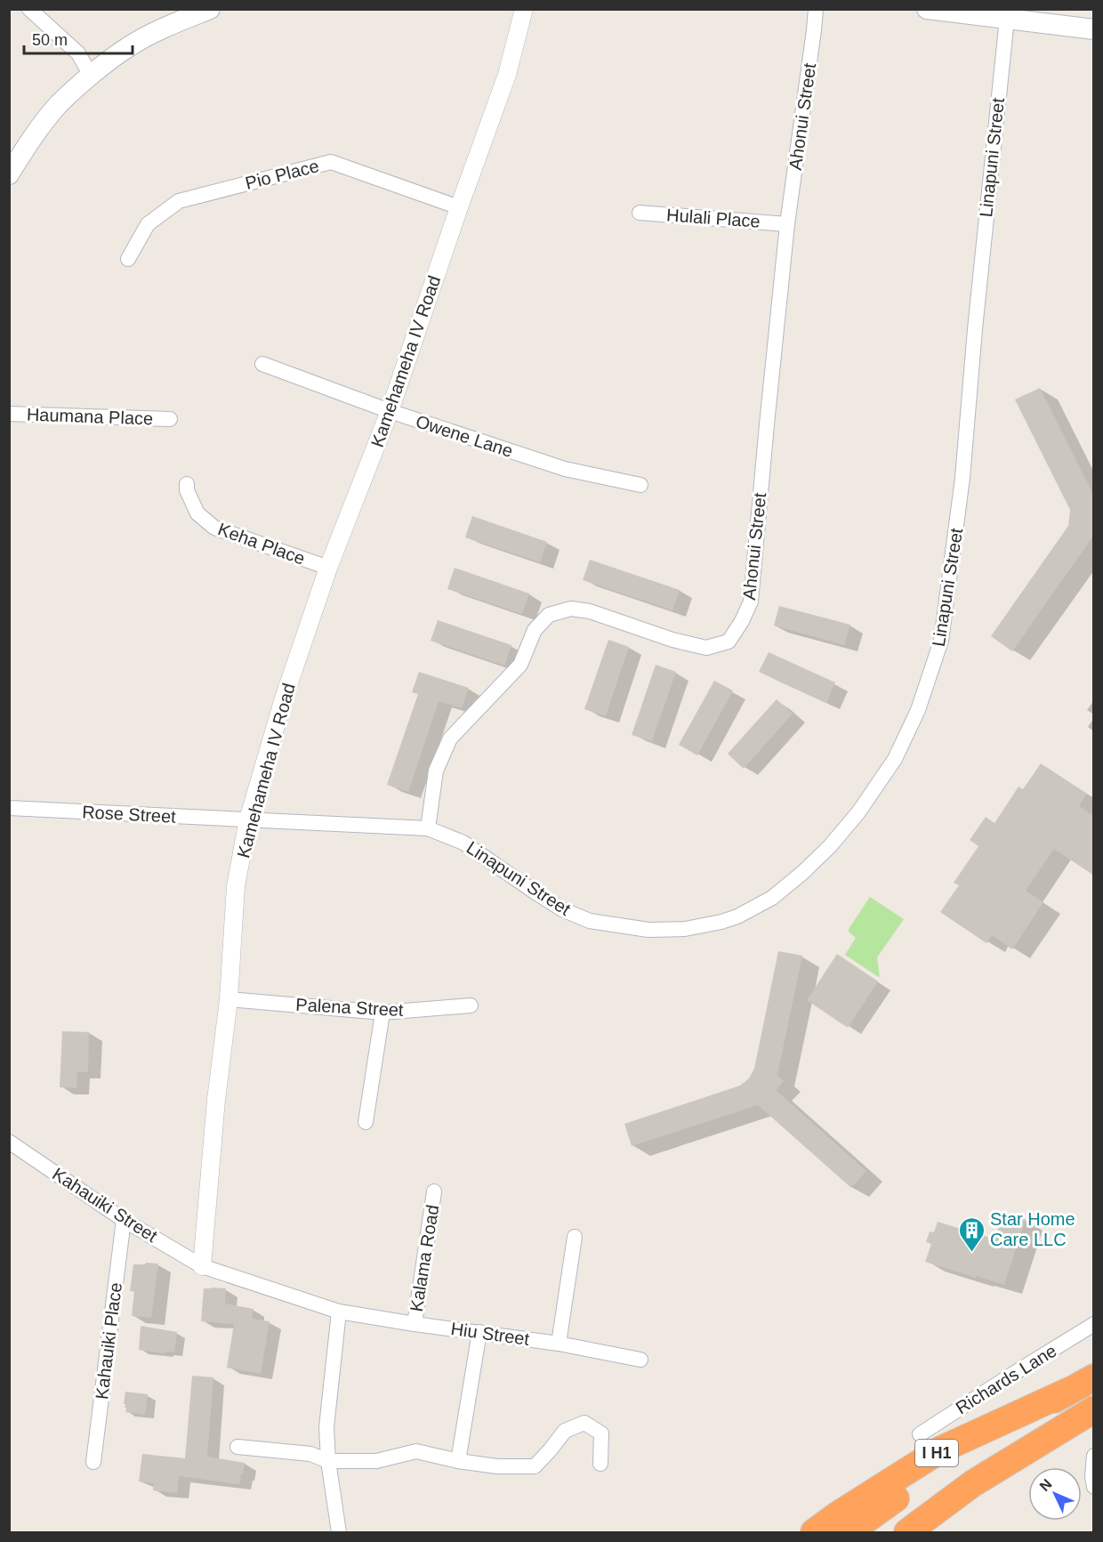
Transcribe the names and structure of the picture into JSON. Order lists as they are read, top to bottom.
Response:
{
  "streets": {
    "highway": ["I H1"],
    "street": [
      "Ahonui Street",
      "Linapuni Street",
      "Pio Place",
      "Hulali Place",
      "Kamehameha IV Road",
      "Haumana Place",
      "Owene Lane",
      "Keha Place",
      "Rose Street",
      "Palena Street",
      "Kahauiki Street",
      "Kalama Road",
      "Hiu Street",
      "Kahauiki Place",
      "Richards Lane"
    ]
  },
  "crossings": [
    ["Ahonui Street", "Linapuni Street"],
    ["Ahonui Street", "Hulali Place"],
    ["Linapuni Street", "Kamehameha IV Road"],
    ["Linapuni Street", "Rose Street"],
    ["Pio Place", "Kamehameha IV Road"],
    ["Kamehameha IV Road", "Owene Lane"],
    ["Kamehameha IV Road", "Keha Place"],
    ["Kamehameha IV Road", "Rose Street"],
    ["Kamehameha IV Road", "Palena Street"],
    ["Kamehameha IV Road", "Kahauiki Street"],
    ["Kahauiki Street", "Kahauiki Place"],
    ["Kalama Road", "Hiu Street"]
  ],
  "places": {
    "building": ["Star Home Care LLC"]
  },
  "scale_bar": "50 m",
  "north": "top left"
}
